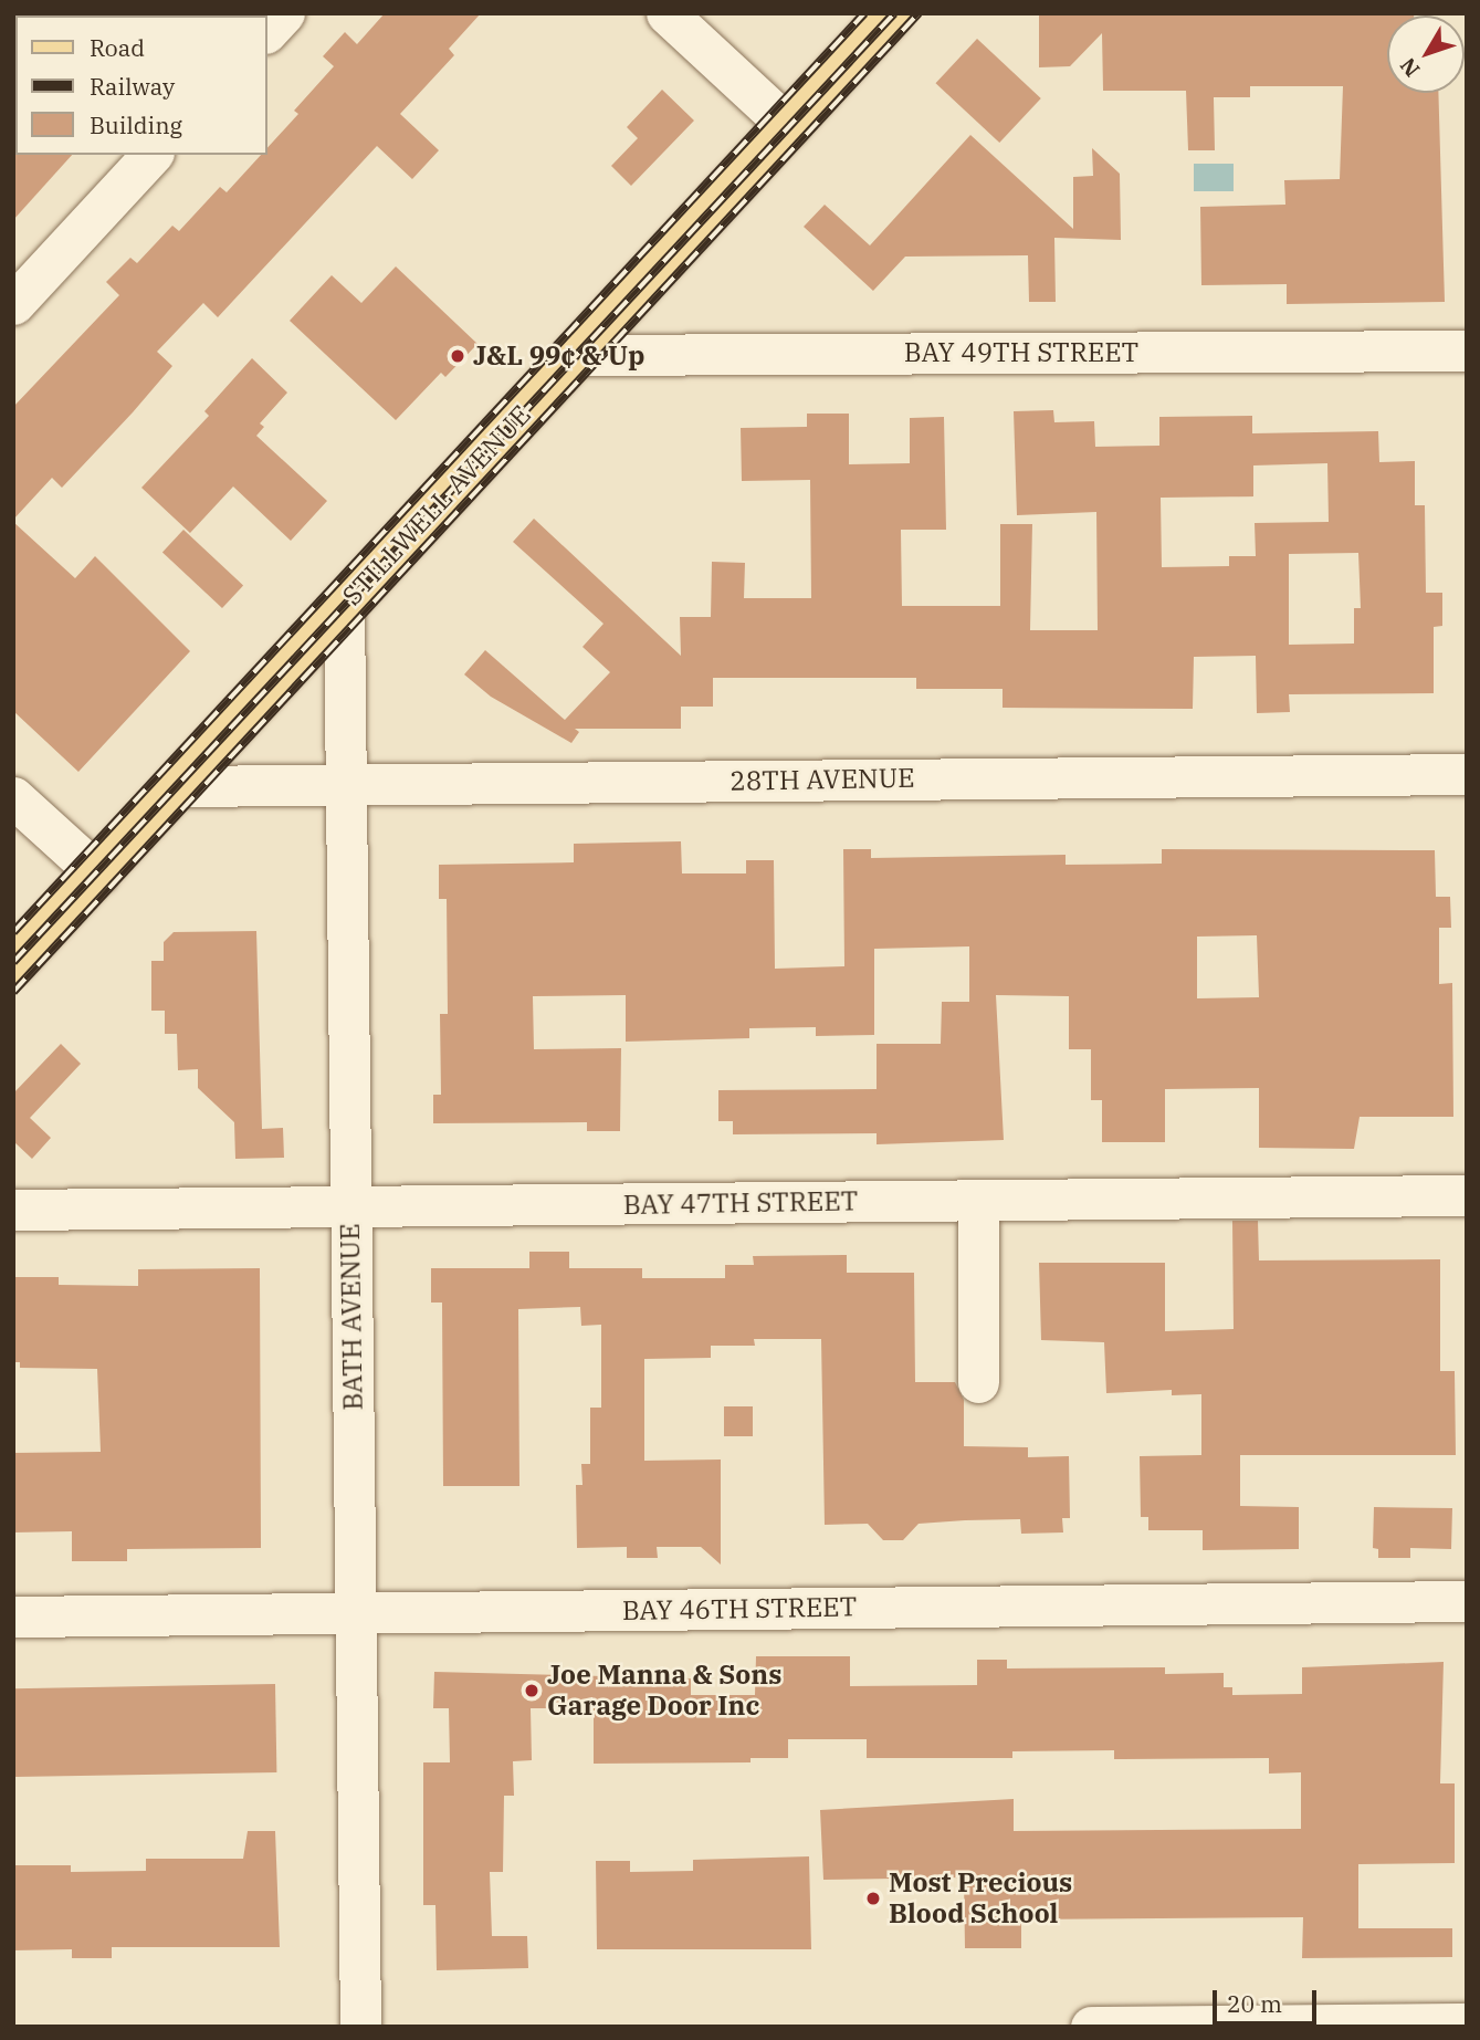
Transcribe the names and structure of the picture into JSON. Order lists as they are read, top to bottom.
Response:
{
  "streets": {
    "main road": ["STILLWELL AVENUE"],
    "street": [
      "BAY 49TH STREET",
      "28TH AVENUE",
      "BAY 47TH STREET",
      "BATH AVENUE",
      "BAY 46TH STREET"
    ]
  },
  "crossings": [
    ["BAY 49TH STREET", "STILLWELL AVENUE"],
    ["STILLWELL AVENUE", "28TH AVENUE"],
    ["STILLWELL AVENUE", "BATH AVENUE"],
    ["28TH AVENUE", "BATH AVENUE"],
    ["BAY 47TH STREET", "BATH AVENUE"],
    ["BATH AVENUE", "BAY 46TH STREET"]
  ],
  "places": ["J&L 99¢ & Up", "Joe Manna & Sons Garage Door Inc", "Most Precious Blood School"],
  "legend": ["Road", "Railway", "Building"],
  "scale_bar": "20 m",
  "north": "bottom left"
}
